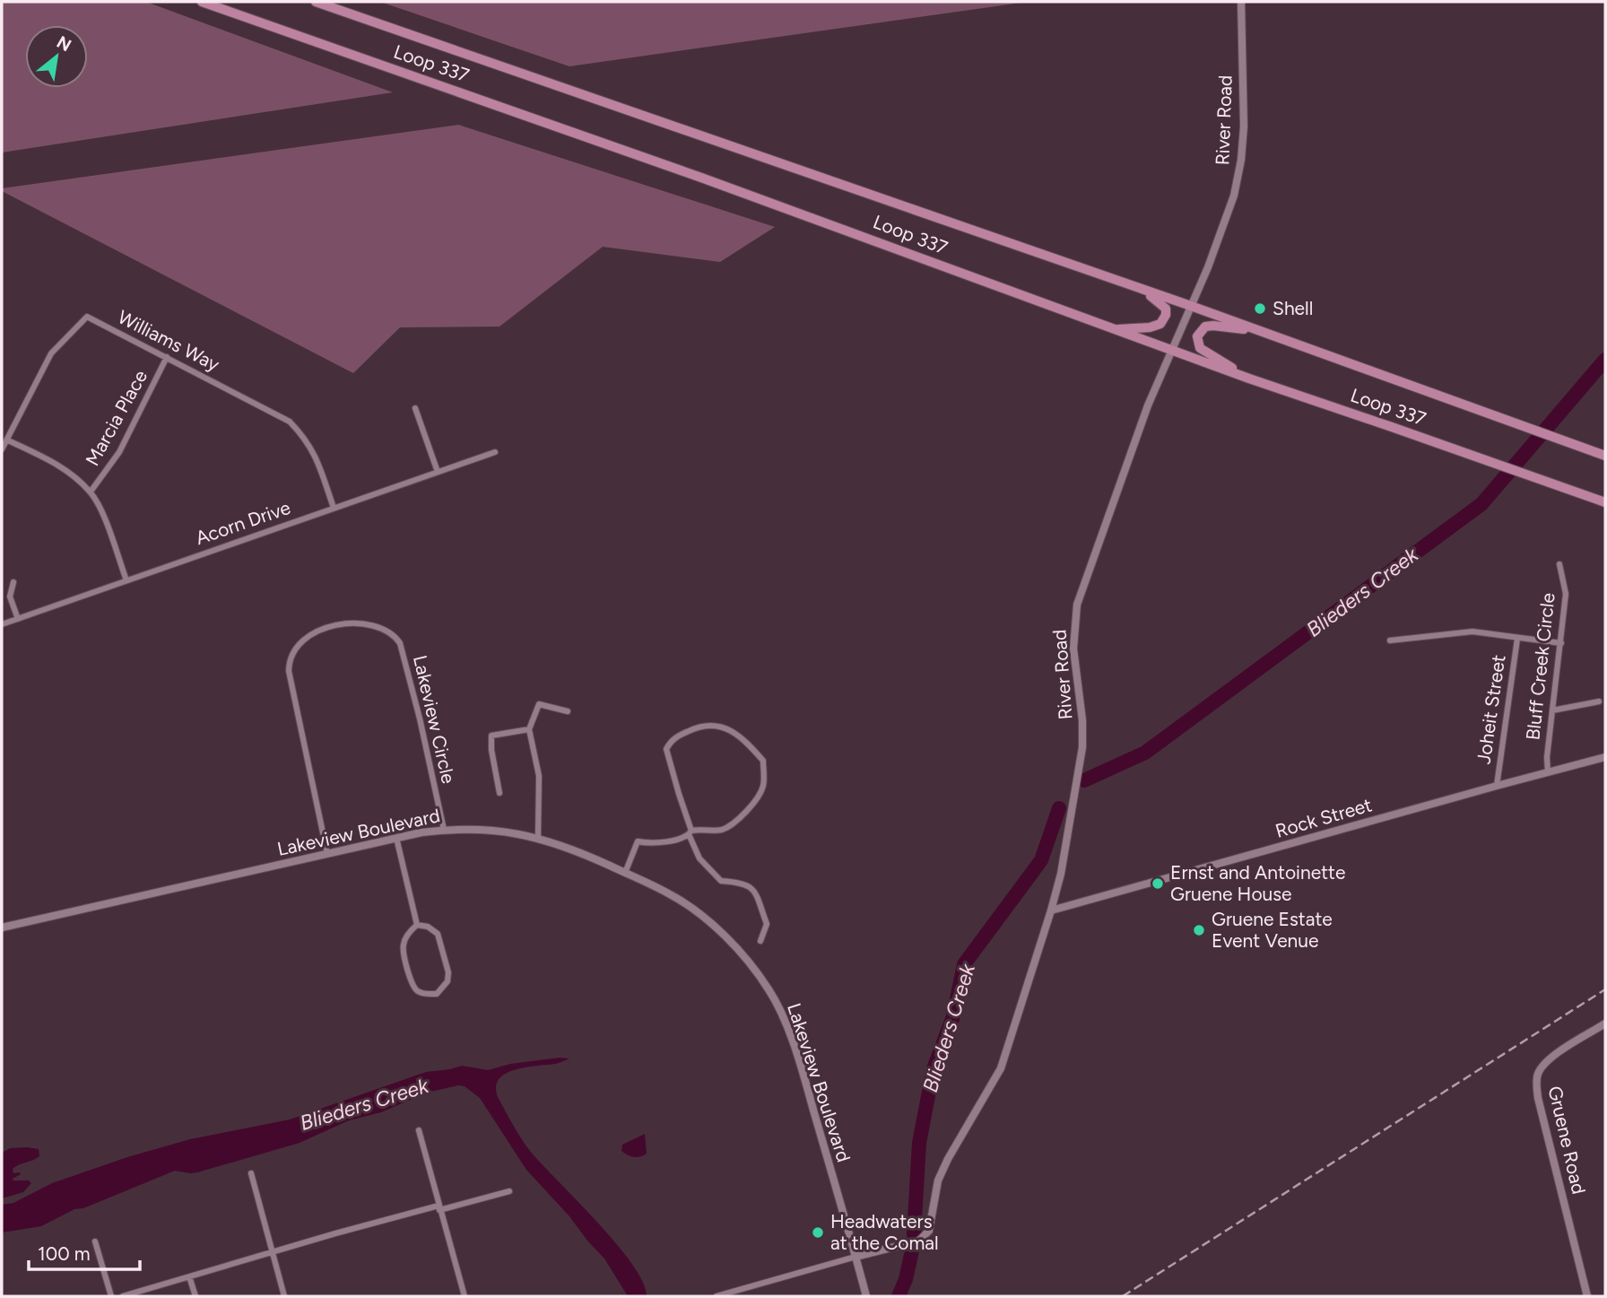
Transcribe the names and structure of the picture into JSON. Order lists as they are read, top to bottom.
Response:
{
  "streets": {
    "main road": ["Loop 337"],
    "street": [
      "River Road",
      "Williams Way",
      "Marcia Place",
      "Acorn Drive",
      "Bluff Creek Circle",
      "Joheit Street",
      "Lakeview Circle",
      "Rock Street",
      "Lakeview Boulevard",
      "Gruene Road"
    ]
  },
  "crossings": [
    ["Loop 337", "River Road"],
    ["River Road", "Rock Street"],
    ["River Road", "Lakeview Boulevard"],
    ["Williams Way", "Marcia Place"],
    ["Williams Way", "Acorn Drive"],
    ["Bluff Creek Circle", "Rock Street"],
    ["Joheit Street", "Rock Street"],
    ["Lakeview Circle", "Lakeview Boulevard"]
  ],
  "water": ["Blieders Creek"],
  "places": [
    "Shell",
    "Ernst and Antoinette Gruene House",
    "Gruene Estate Event Venue",
    "Headwaters at the Comal"
  ],
  "scale_bar": "100 m",
  "north": "top right"
}
